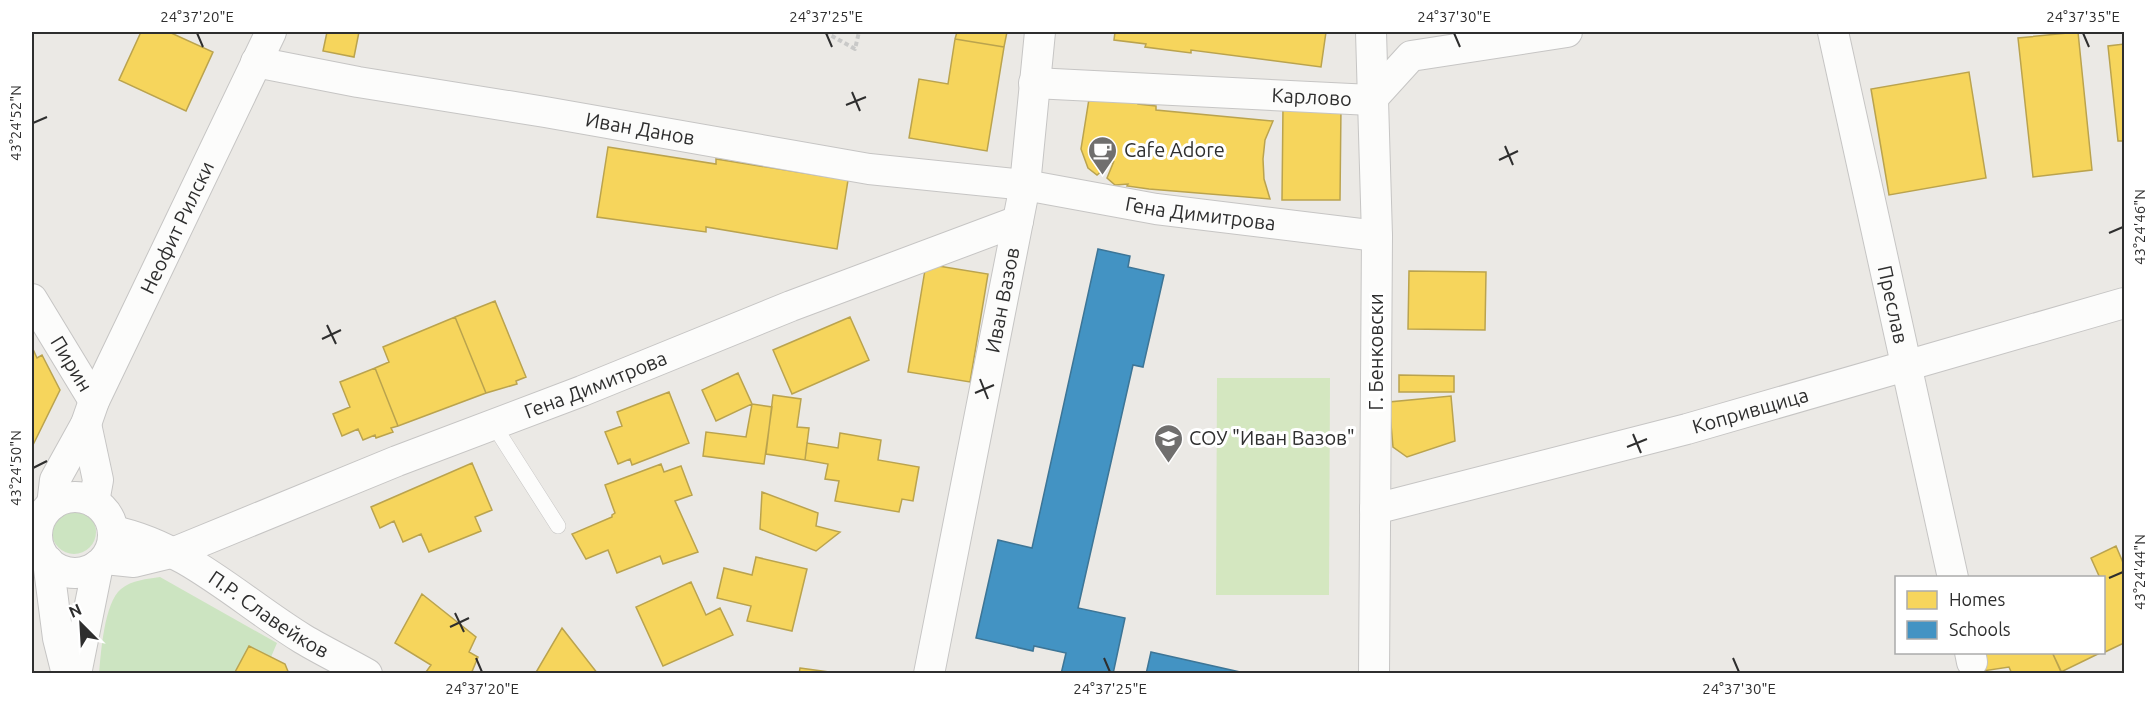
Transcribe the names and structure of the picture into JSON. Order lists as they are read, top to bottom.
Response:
{
  "streets": {
    "street": [
      "Карлово",
      "Иван Данов",
      "Гена Димитрова",
      "Неофит Рилски",
      "Иван Вазов",
      "Преслав",
      "Г. Бенковски",
      "Пирин",
      "Копривщица",
      "П.Р. Славейков"
    ]
  },
  "crossings": [
    ["Карлово", "Иван Вазов"],
    ["Карлово", "Г. Бенковски"],
    ["Иван Данов", "Гена Димитрова"],
    ["Иван Данов", "Неофит Рилски"],
    ["Иван Данов", "Иван Вазов"],
    ["Гена Димитрова", "Неофит Рилски"],
    ["Гена Димитрова", "Иван Вазов"],
    ["Гена Димитрова", "Г. Бенковски"],
    ["Гена Димитрова", "П.Р. Славейков"],
    ["Неофит Рилски", "Пирин"],
    ["Преслав", "Копривщица"],
    ["Г. Бенковски", "Копривщица"]
  ],
  "places": {
    "cafe": ["Cafe Adore"],
    "school or university": ["СОУ \"Иван Вазов\""]
  },
  "legend": ["Homes", "Schools"],
  "north": "top left",
  "coordinates": [
    "24°37'20\"E",
    "24°37'25\"E",
    "24°37'30\"E",
    "24°37'35\"E",
    "43°24'52\"N",
    "43°24'46\"N",
    "43°24'50\"N",
    "43°24'44\"N"
  ]
}
